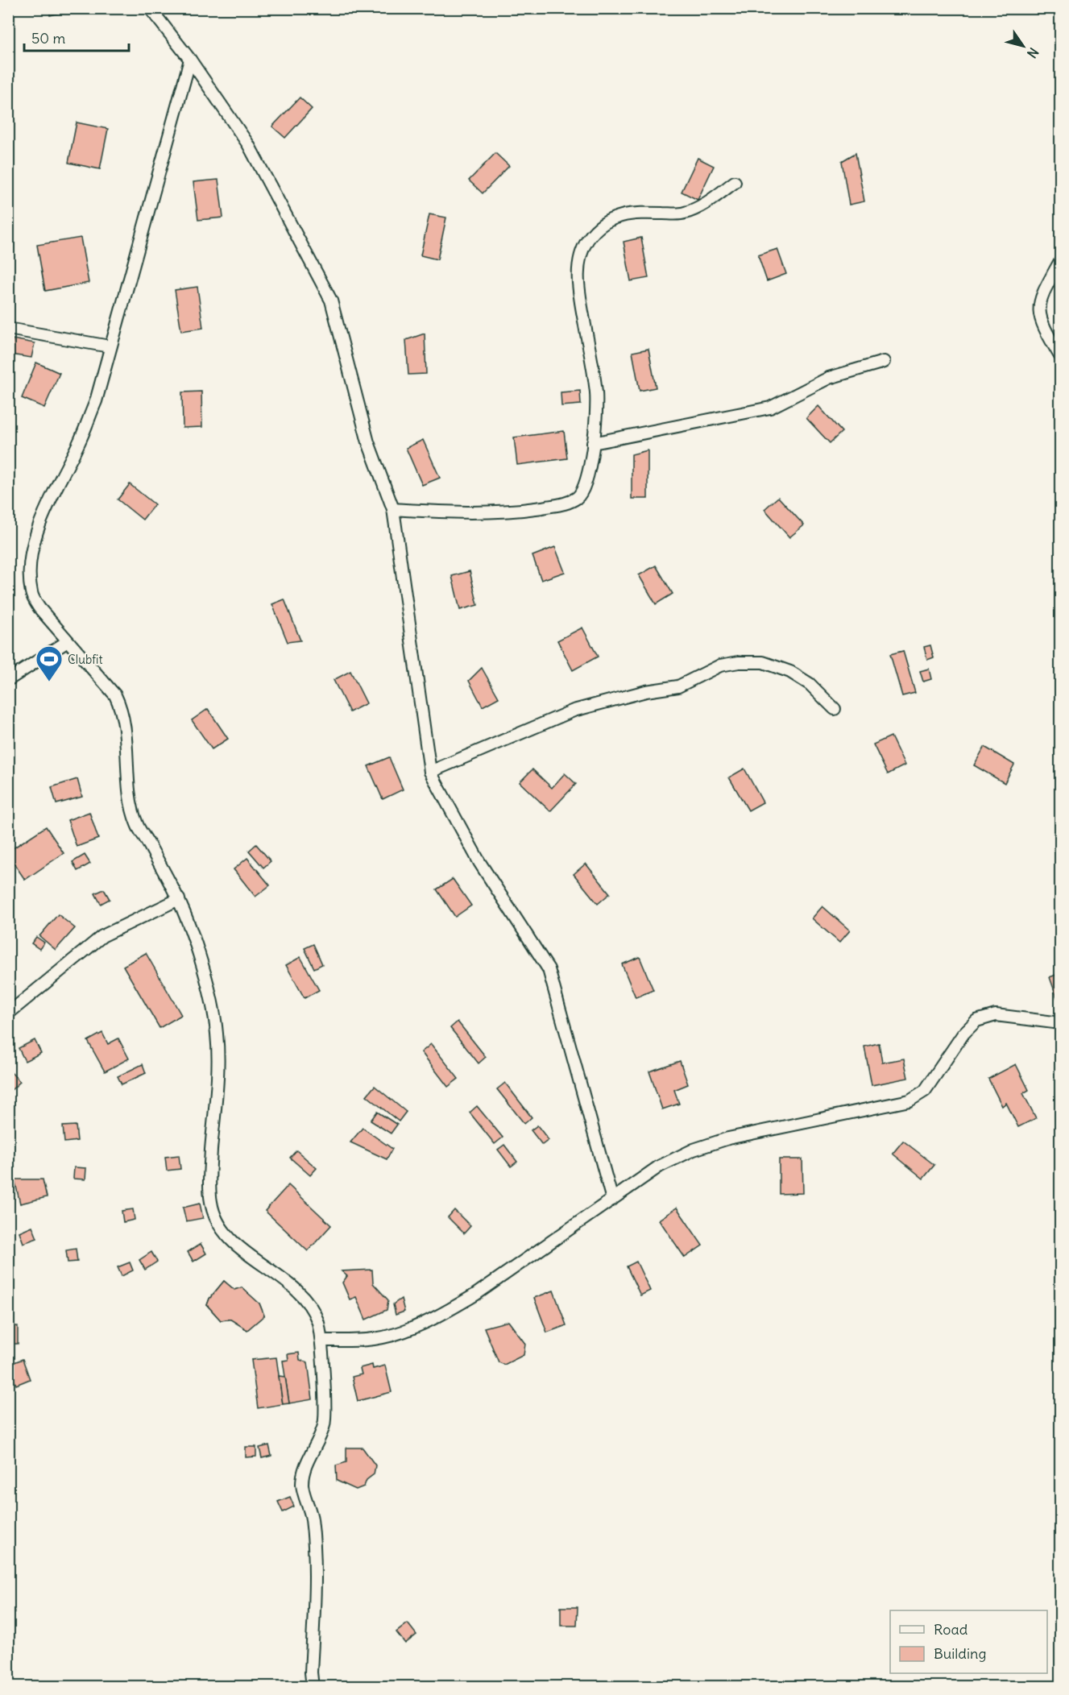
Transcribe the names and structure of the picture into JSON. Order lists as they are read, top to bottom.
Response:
{
  "places": {
    "sports": ["Clubfit"]
  },
  "legend": ["Road", "Building"],
  "scale_bar": "50 m",
  "north": "bottom right"
}
